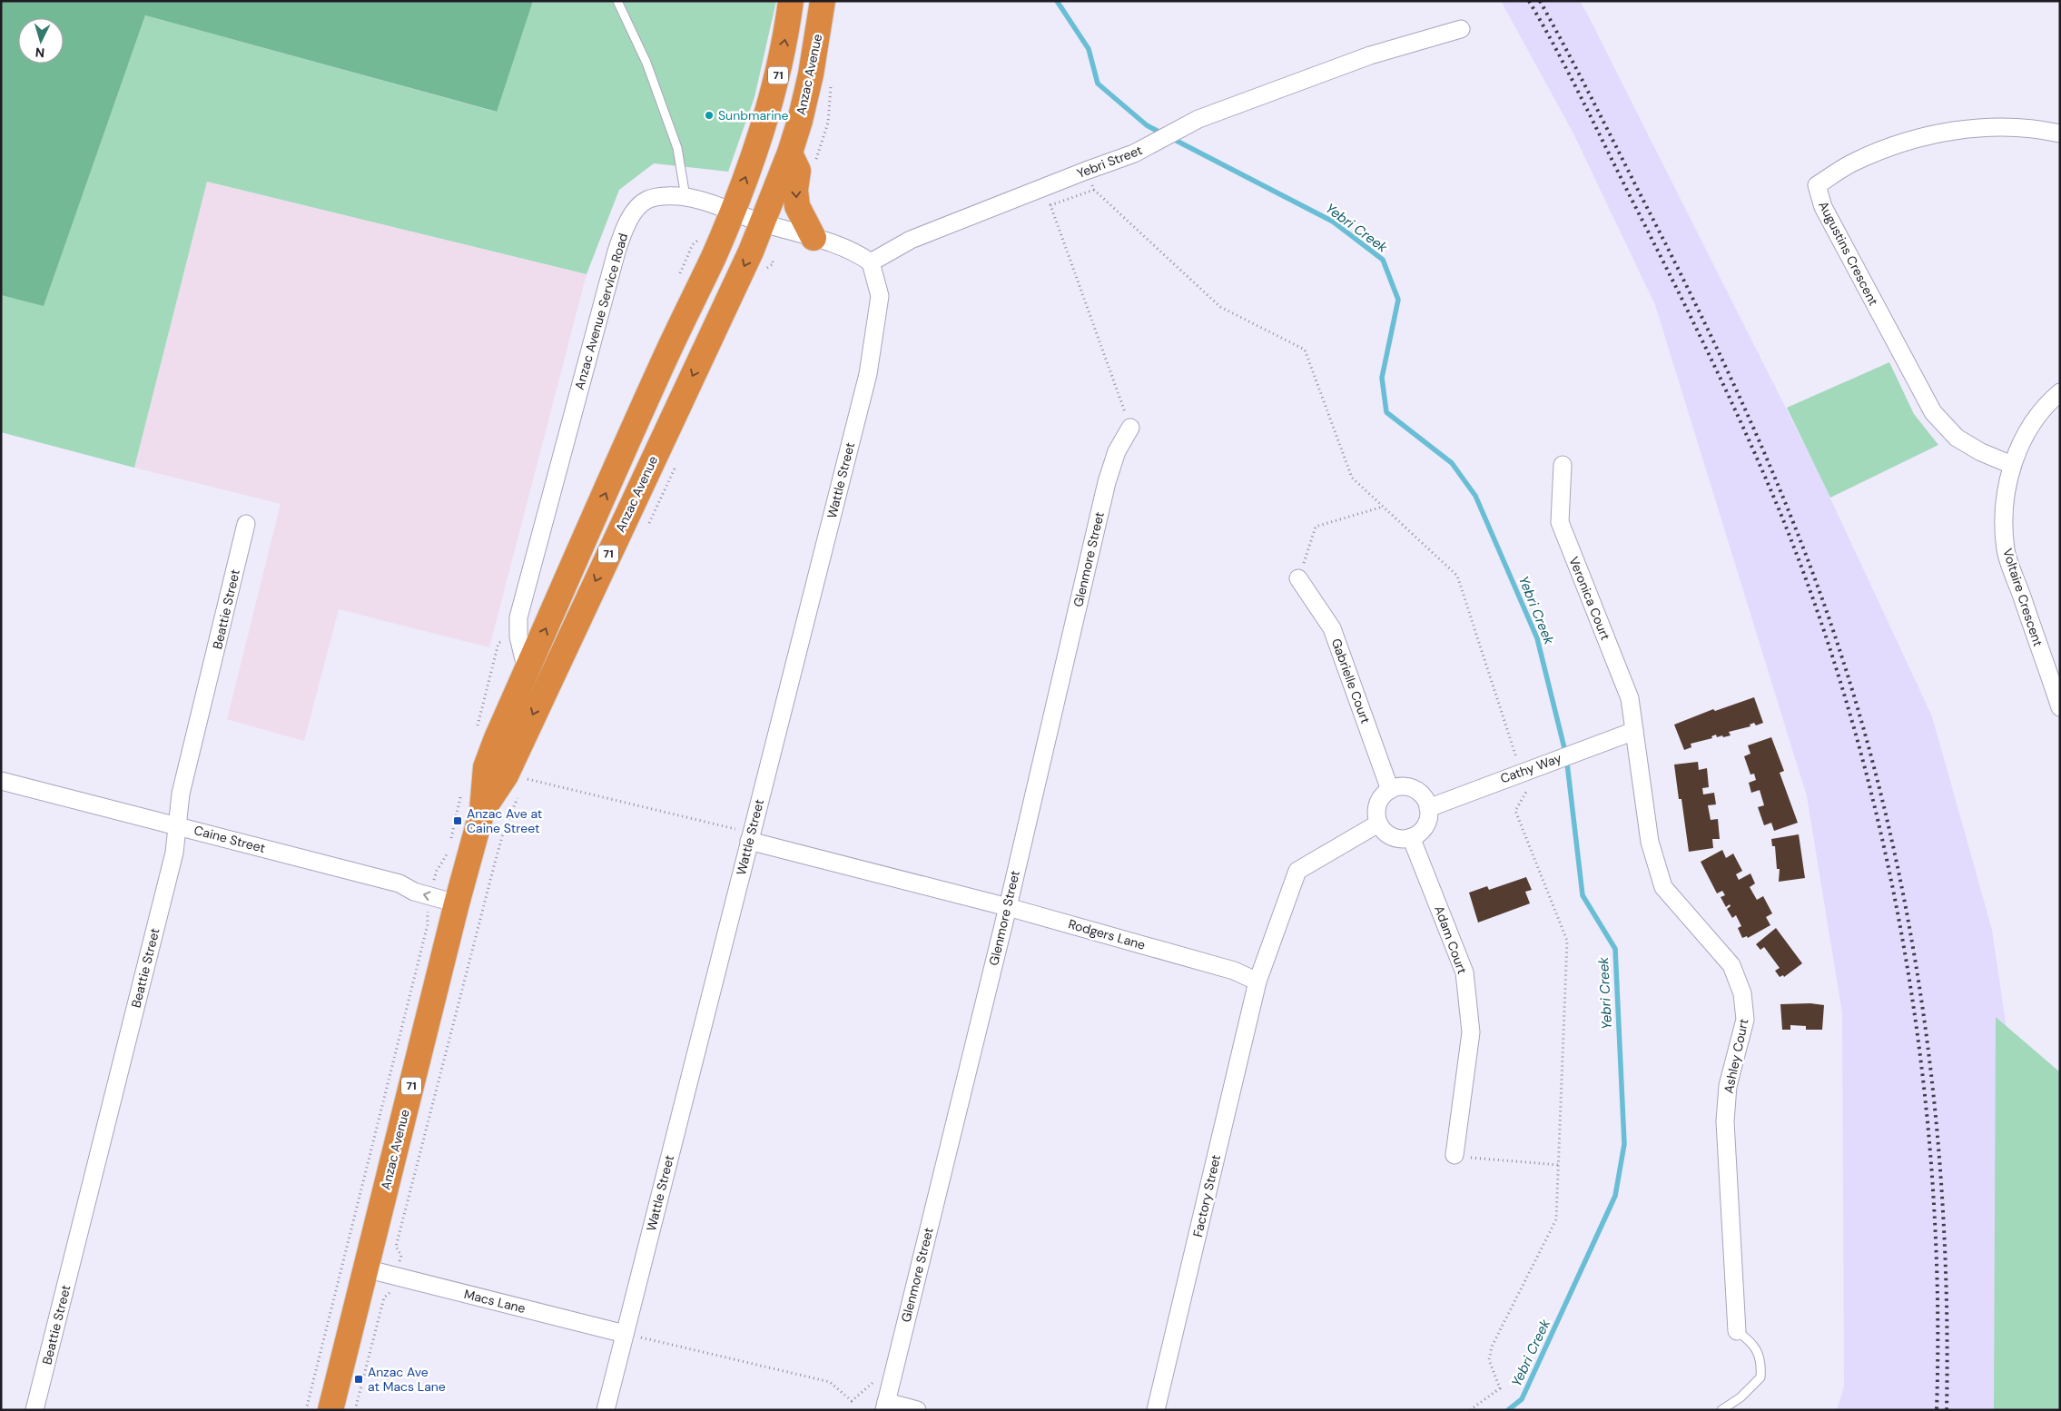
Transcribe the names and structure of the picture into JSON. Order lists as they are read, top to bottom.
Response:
{
  "streets": {
    "highway": ["Anzac Avenue", "71"],
    "street": [
      "Yebri Street",
      "Augustins Crescent",
      "Anzac Avenue Service Road",
      "Wattle Street",
      "Glenmore Street",
      "Voltaire Crescent",
      "Veronica Court",
      "Beattie Street",
      "Gabrielle Court",
      "Cathy Way",
      "Caine Street",
      "Rodgers Lane",
      "Adam Court",
      "Ashley Court",
      "Factory Street",
      "Macs Lane"
    ]
  },
  "crossings": [
    ["Anzac Avenue", "Anzac Avenue Service Road"],
    ["Anzac Avenue", "Caine Street"],
    ["Anzac Avenue", "Macs Lane"],
    ["Yebri Street", "Wattle Street"],
    ["Augustins Crescent", "Voltaire Crescent"],
    ["Wattle Street", "Rodgers Lane"],
    ["Wattle Street", "Macs Lane"],
    ["Glenmore Street", "Rodgers Lane"],
    ["Veronica Court", "Cathy Way"],
    ["Veronica Court", "Ashley Court"],
    ["Beattie Street", "Caine Street"],
    ["Gabrielle Court", "Cathy Way"],
    ["Gabrielle Court", "Adam Court"],
    ["Cathy Way", "Adam Court"],
    ["Cathy Way", "Ashley Court"],
    ["Rodgers Lane", "Factory Street"]
  ],
  "one_way": ["Caine Street"],
  "water": ["Yebri Creek"],
  "places": {
    "other": ["Sunbmarine"],
    "transit": ["Anzac Ave at Caine Street", "Anzac Ave at Macs Lane"]
  },
  "north": "bottom"
}
